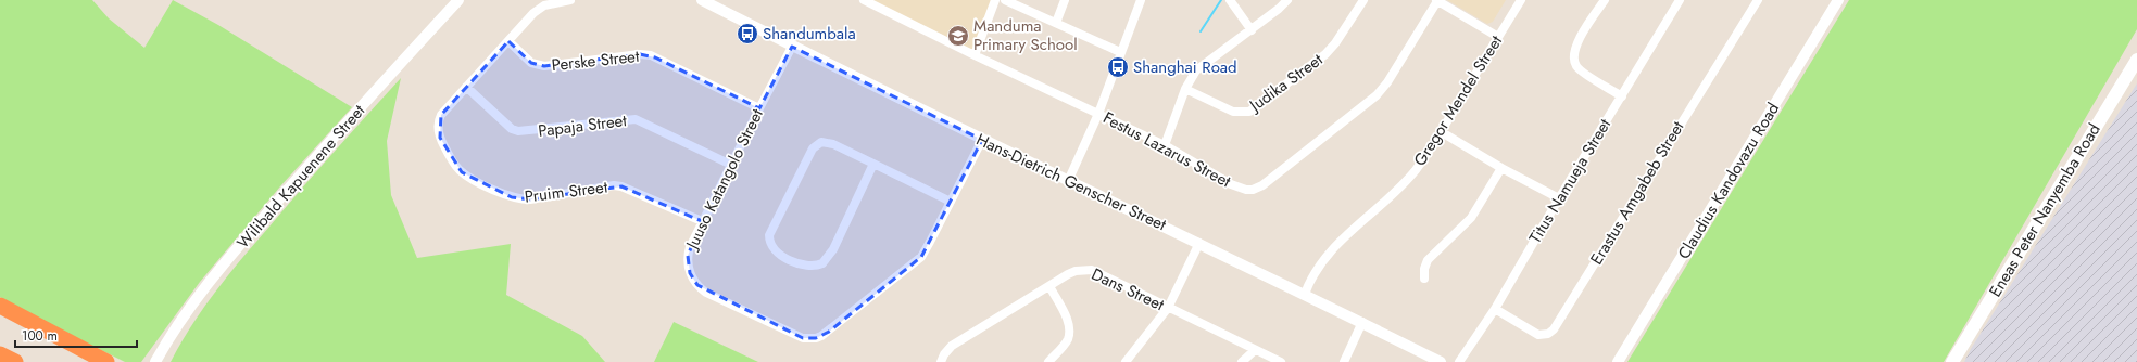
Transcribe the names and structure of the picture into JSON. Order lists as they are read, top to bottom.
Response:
{
  "streets": {
    "main road": ["Eneas Peter Nanyemba Road"],
    "street": [
      "Perske Street",
      "Judika Street",
      "Gregor Mendel Street",
      "Papaja Street",
      "Festus Lazarus Street",
      "Wilibald Kapuenene Street",
      "Juuso Katangolo Street",
      "Titus Namueja Street",
      "Claudius Kandovazu Road",
      "Hans-Dietrich Genscher Street",
      "Pruim Street",
      "Erastus Amgabeb Street",
      "Dans Street"
    ]
  },
  "crossings": [
    ["Perske Street", "Juuso Katangolo Street"],
    ["Perske Street", "Pruim Street"],
    ["Gregor Mendel Street", "Hans-Dietrich Genscher Street"],
    ["Papaja Street", "Juuso Katangolo Street"],
    ["Papaja Street", "Pruim Street"],
    ["Juuso Katangolo Street", "Hans-Dietrich Genscher Street"],
    ["Juuso Katangolo Street", "Pruim Street"],
    ["Titus Namueja Street", "Erastus Amgabeb Street"]
  ],
  "places": {
    "bus stop": ["Shandumbala", "Shanghai Road"],
    "school or university": ["Manduma Primary School"]
  },
  "scale_bar": "100 m"
}
